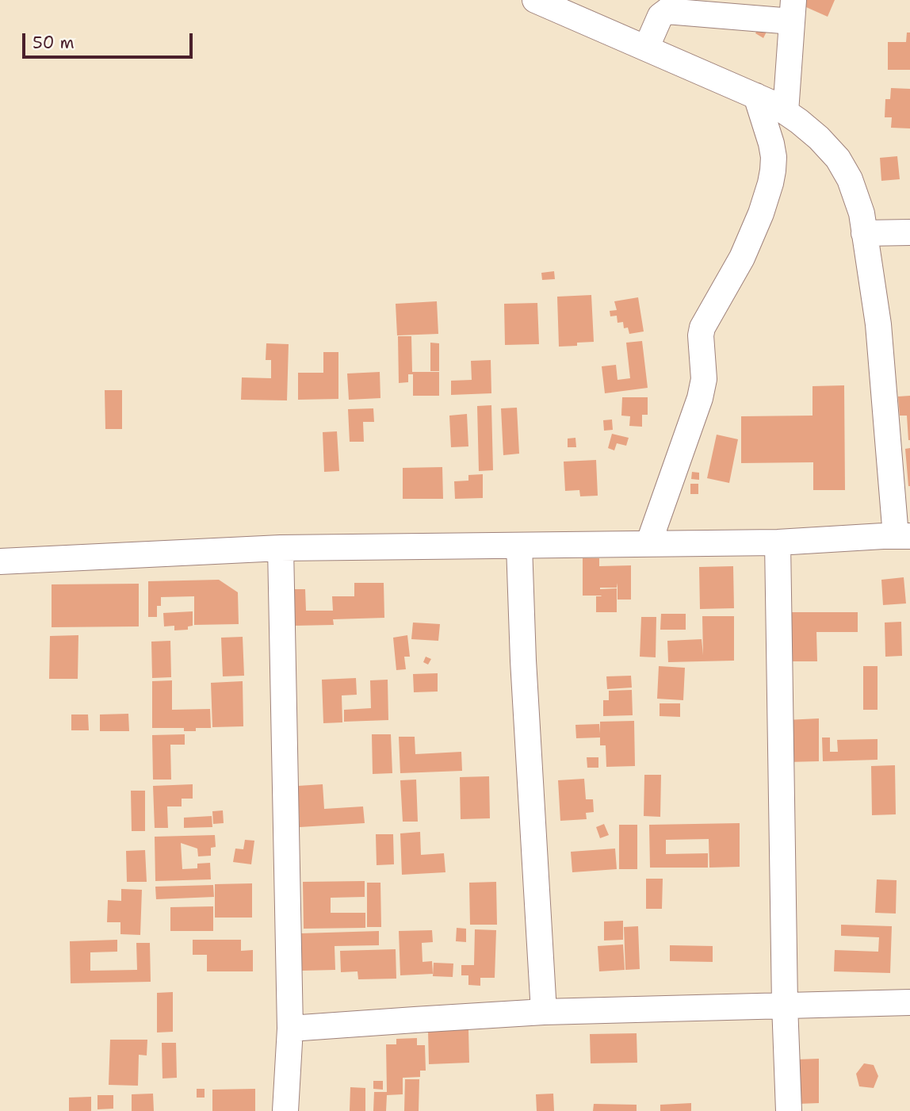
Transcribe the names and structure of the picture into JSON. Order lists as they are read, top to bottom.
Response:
{
  "scale_bar": "50 m"
}
